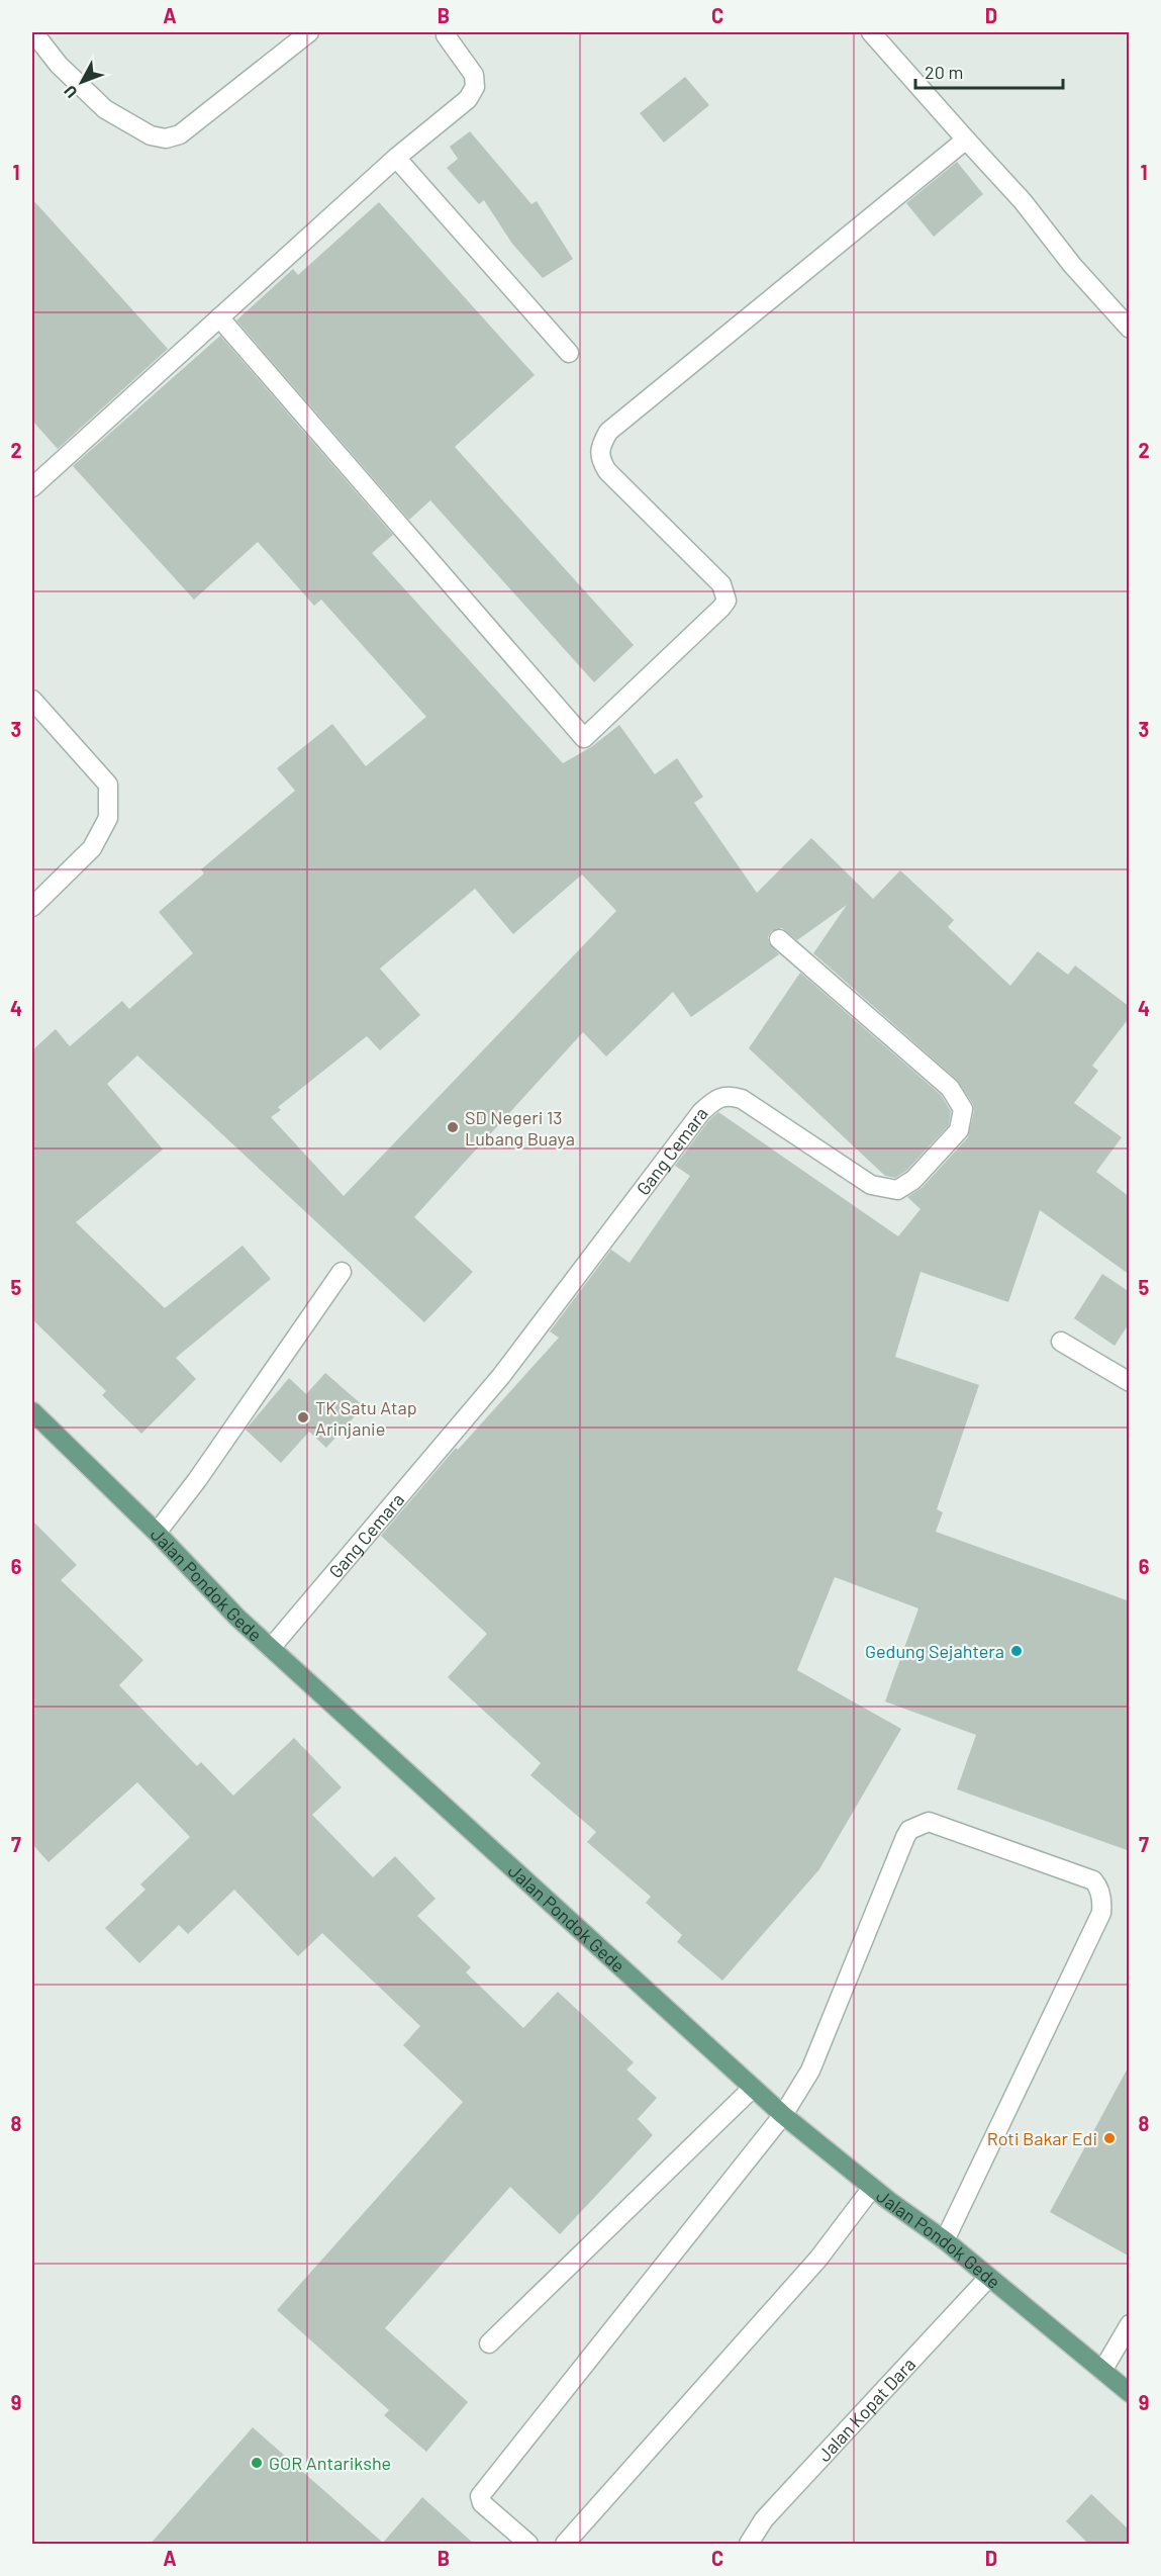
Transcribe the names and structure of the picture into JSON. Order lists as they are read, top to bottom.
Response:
{
  "streets": {
    "main road": ["Jalan Pondok Gede"],
    "street": ["Gang Cemara", "Jalan Kopat Dara"]
  },
  "crossings": [
    ["Gang Cemara", "Jalan Pondok Gede"],
    ["Jalan Pondok Gede", "Jalan Kopat Dara"]
  ],
  "places": [
    "SD Negeri 13 Lubang Buaya",
    "TK Satu Atap Arinjanie",
    "Gedung Sejahtera",
    "Roti Bakar Edi",
    "GOR Antarikshe"
  ],
  "scale_bar": "20 m",
  "north": "bottom left",
  "grid": {
    "columns": [
      "A",
      "B",
      "C",
      "D"
    ],
    "rows": [
      "1",
      "2",
      "3",
      "4",
      "5",
      "6",
      "7",
      "8",
      "9"
    ]
  }
}
